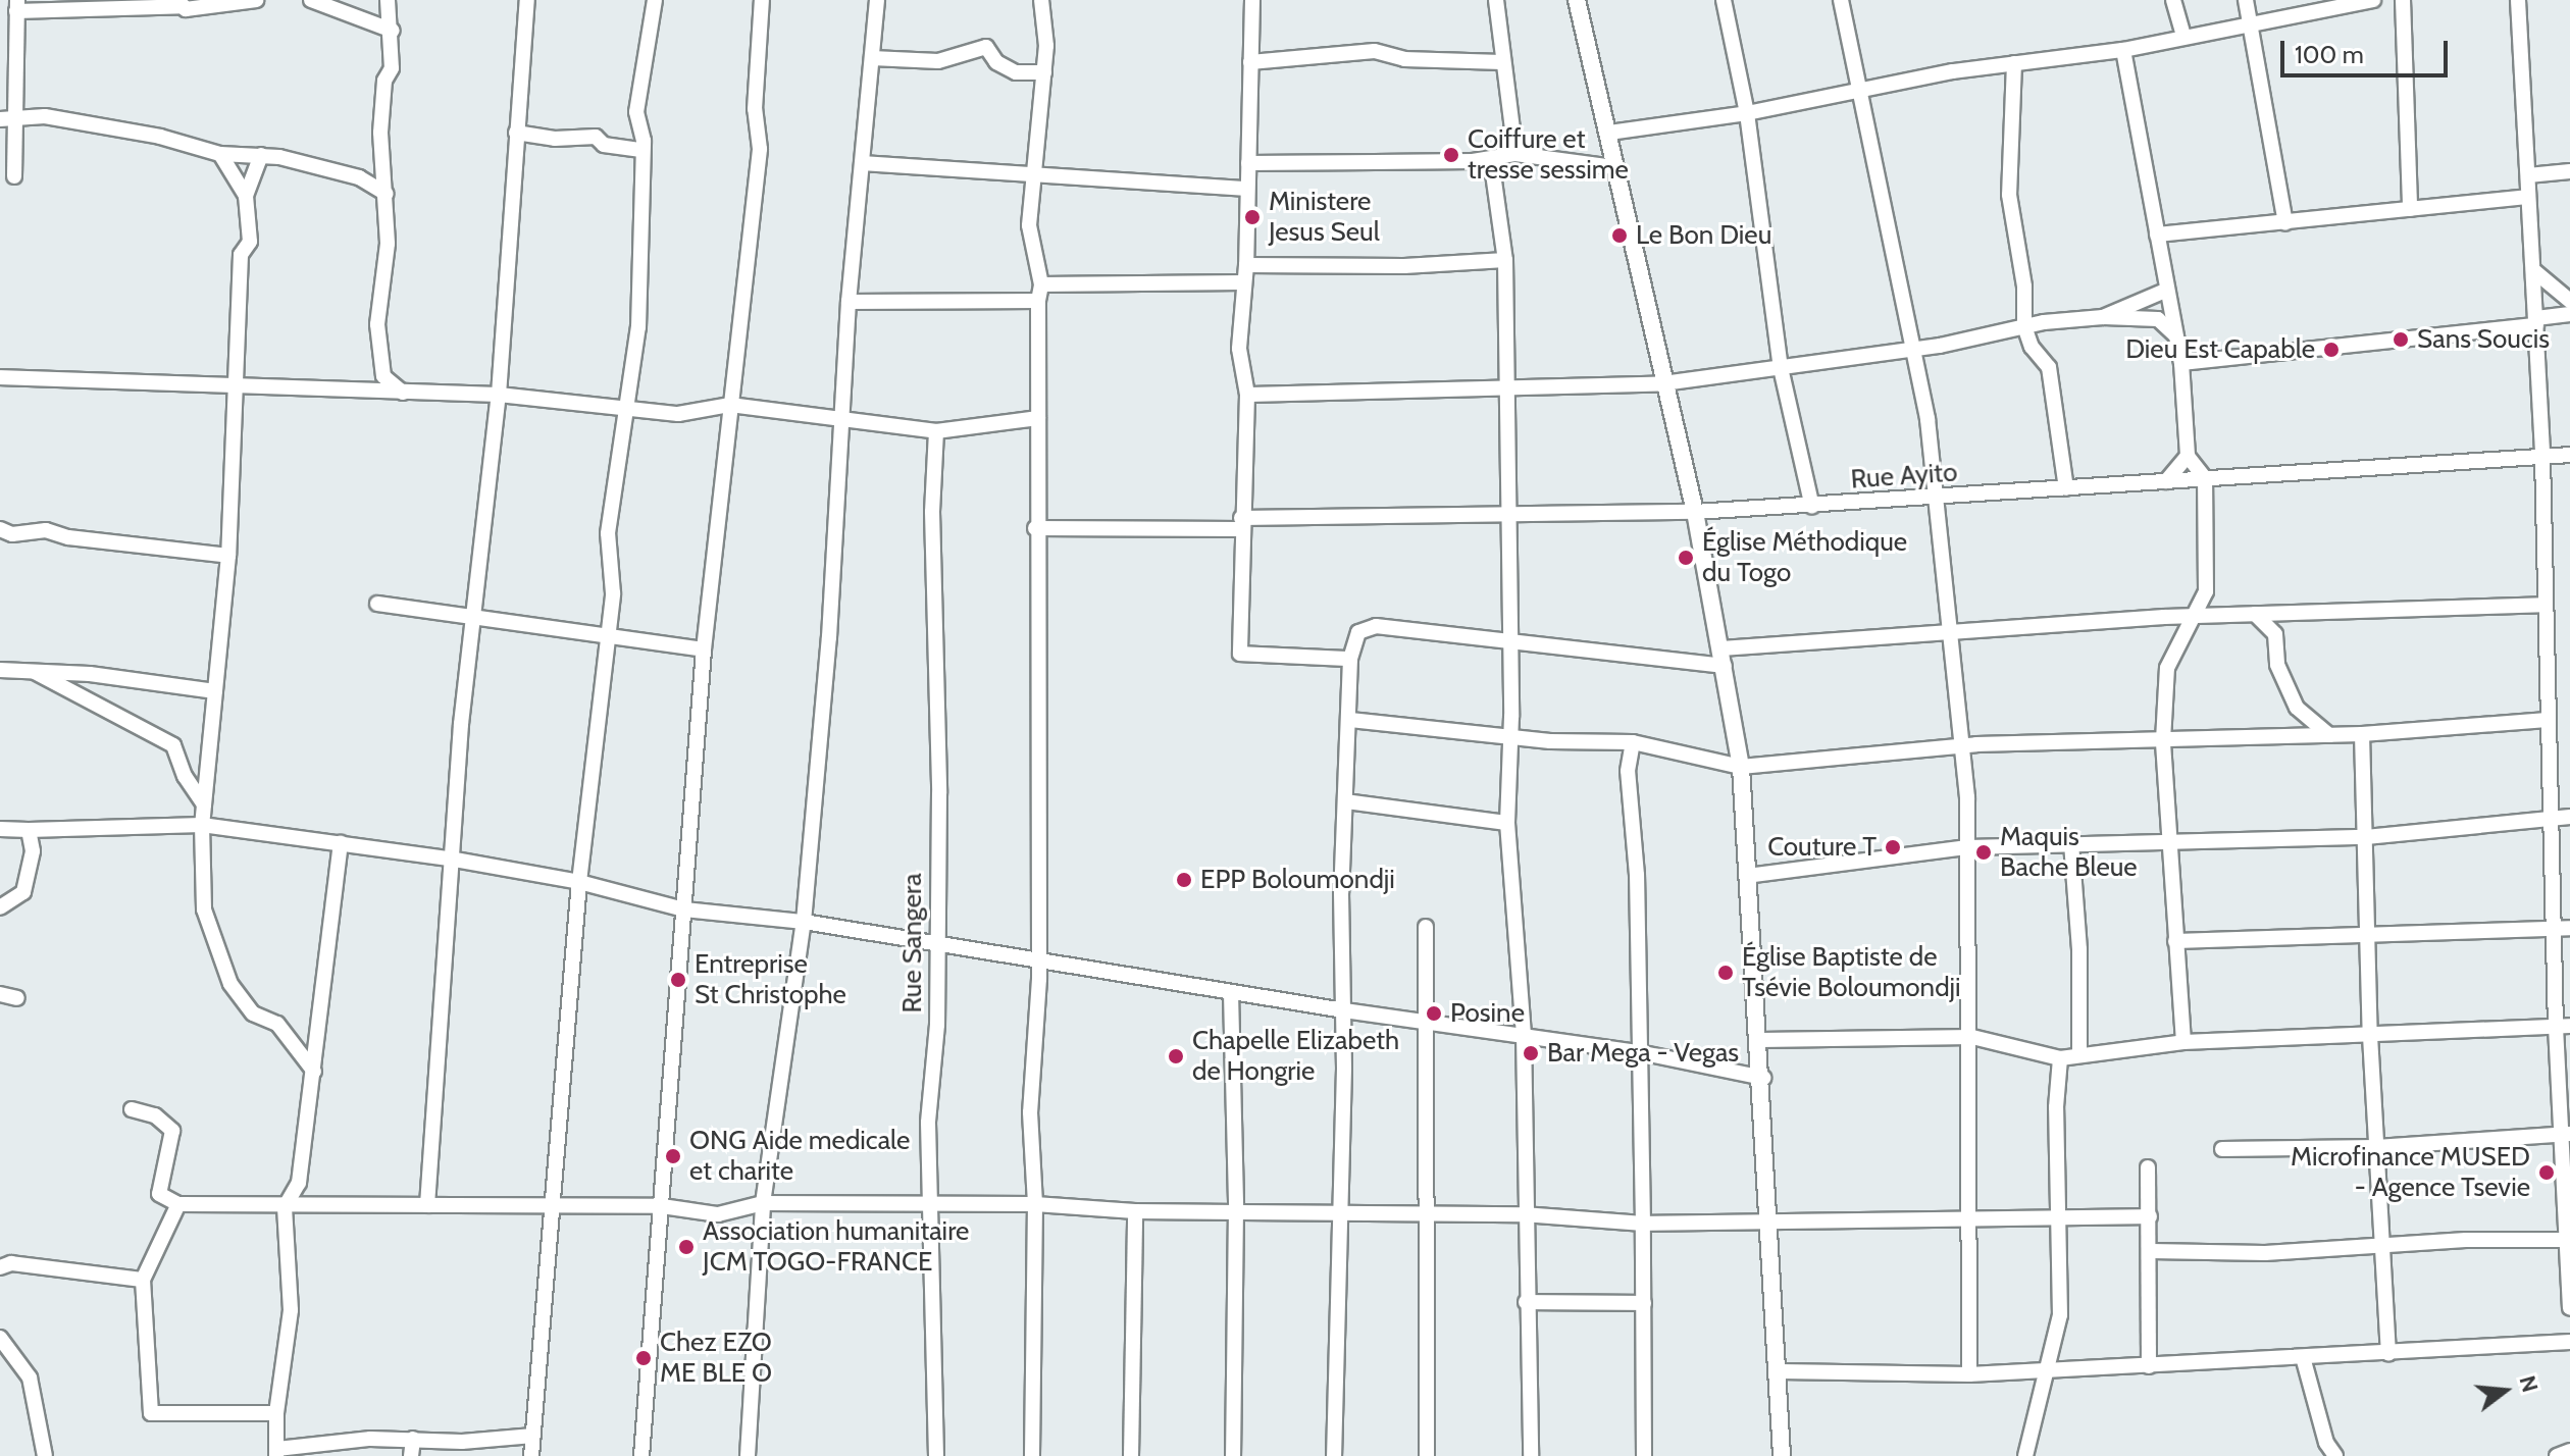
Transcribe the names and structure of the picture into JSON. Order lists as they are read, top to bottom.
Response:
{
  "streets": {
    "street": ["Rue Ayito", "Rue Sangera"]
  },
  "places": [
    "Coiffure et tresse sessime",
    "Ministere Jesus Seul",
    "Le Bon Dieu",
    "Sans Soucis",
    "Dieu Est Capable",
    "Église Méthodique du Togo",
    "Couture T",
    "Maquis Bache Bleue",
    "EPP Boloumondji",
    "Église Baptiste de Tsévie Boloumondji",
    "Entreprise St Christophe",
    "Posine",
    "Bar Mega - Vegas",
    "Chapelle Elizabeth de Hongrie",
    "ONG Aide medicale et charite",
    "Microfinance MUSED - Agence Tsevie",
    "Association humanitaire JCM TOGO-FRANCE",
    "Chez EZO ME BLE O"
  ],
  "scale_bar": "100 m",
  "north": "right"
}
